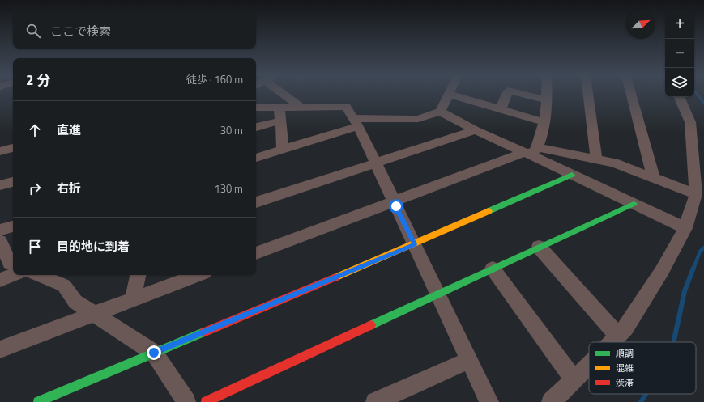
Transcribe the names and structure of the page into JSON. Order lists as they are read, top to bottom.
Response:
{
  "legend": ["順調", "混雑", "渋滞"],
  "north": "top right",
  "page": {
    "map_buttons": ["+", "−"],
    "search": "ここで検索",
    "heading": ["2 分", "徒歩 · 160 m"],
    "list": [
      ["直進", "30 m"],
      ["右折", "130 m"],
      "目的地に到着"
    ]
  }
}
